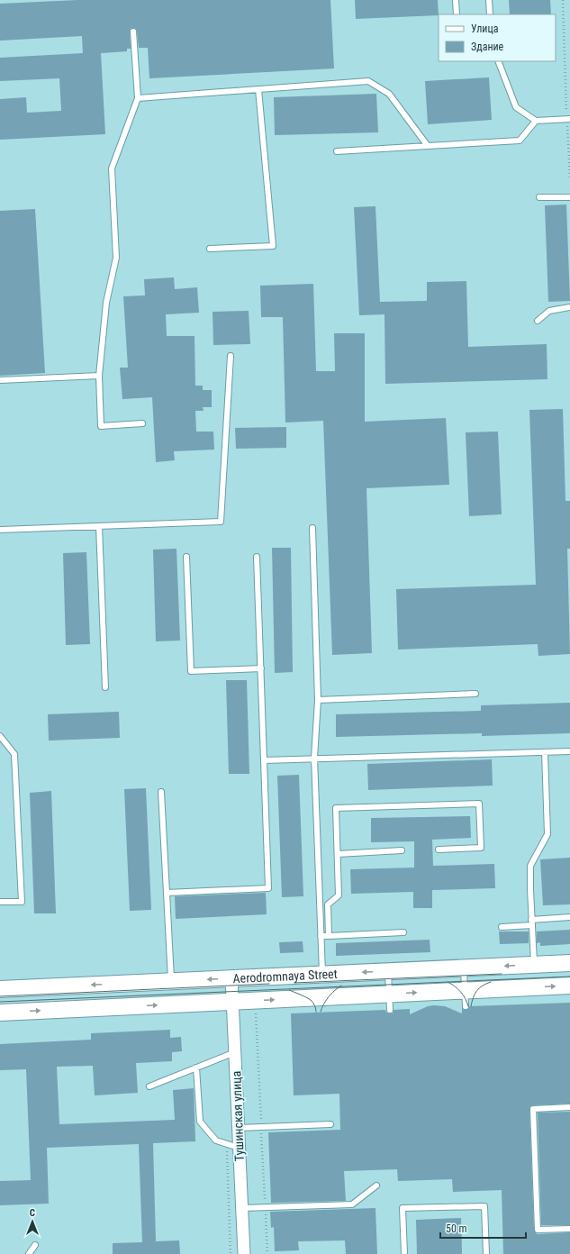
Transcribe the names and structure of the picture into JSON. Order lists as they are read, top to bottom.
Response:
{
  "streets": {
    "main road": ["Aerodromnaya Street"],
    "street": ["Тушинская улица"]
  },
  "crossings": [
    ["Aerodromnaya Street", "Тушинская улица"]
  ],
  "legend": ["Улица", "Здание"],
  "scale_bar": "50 m",
  "north": "top"
}
